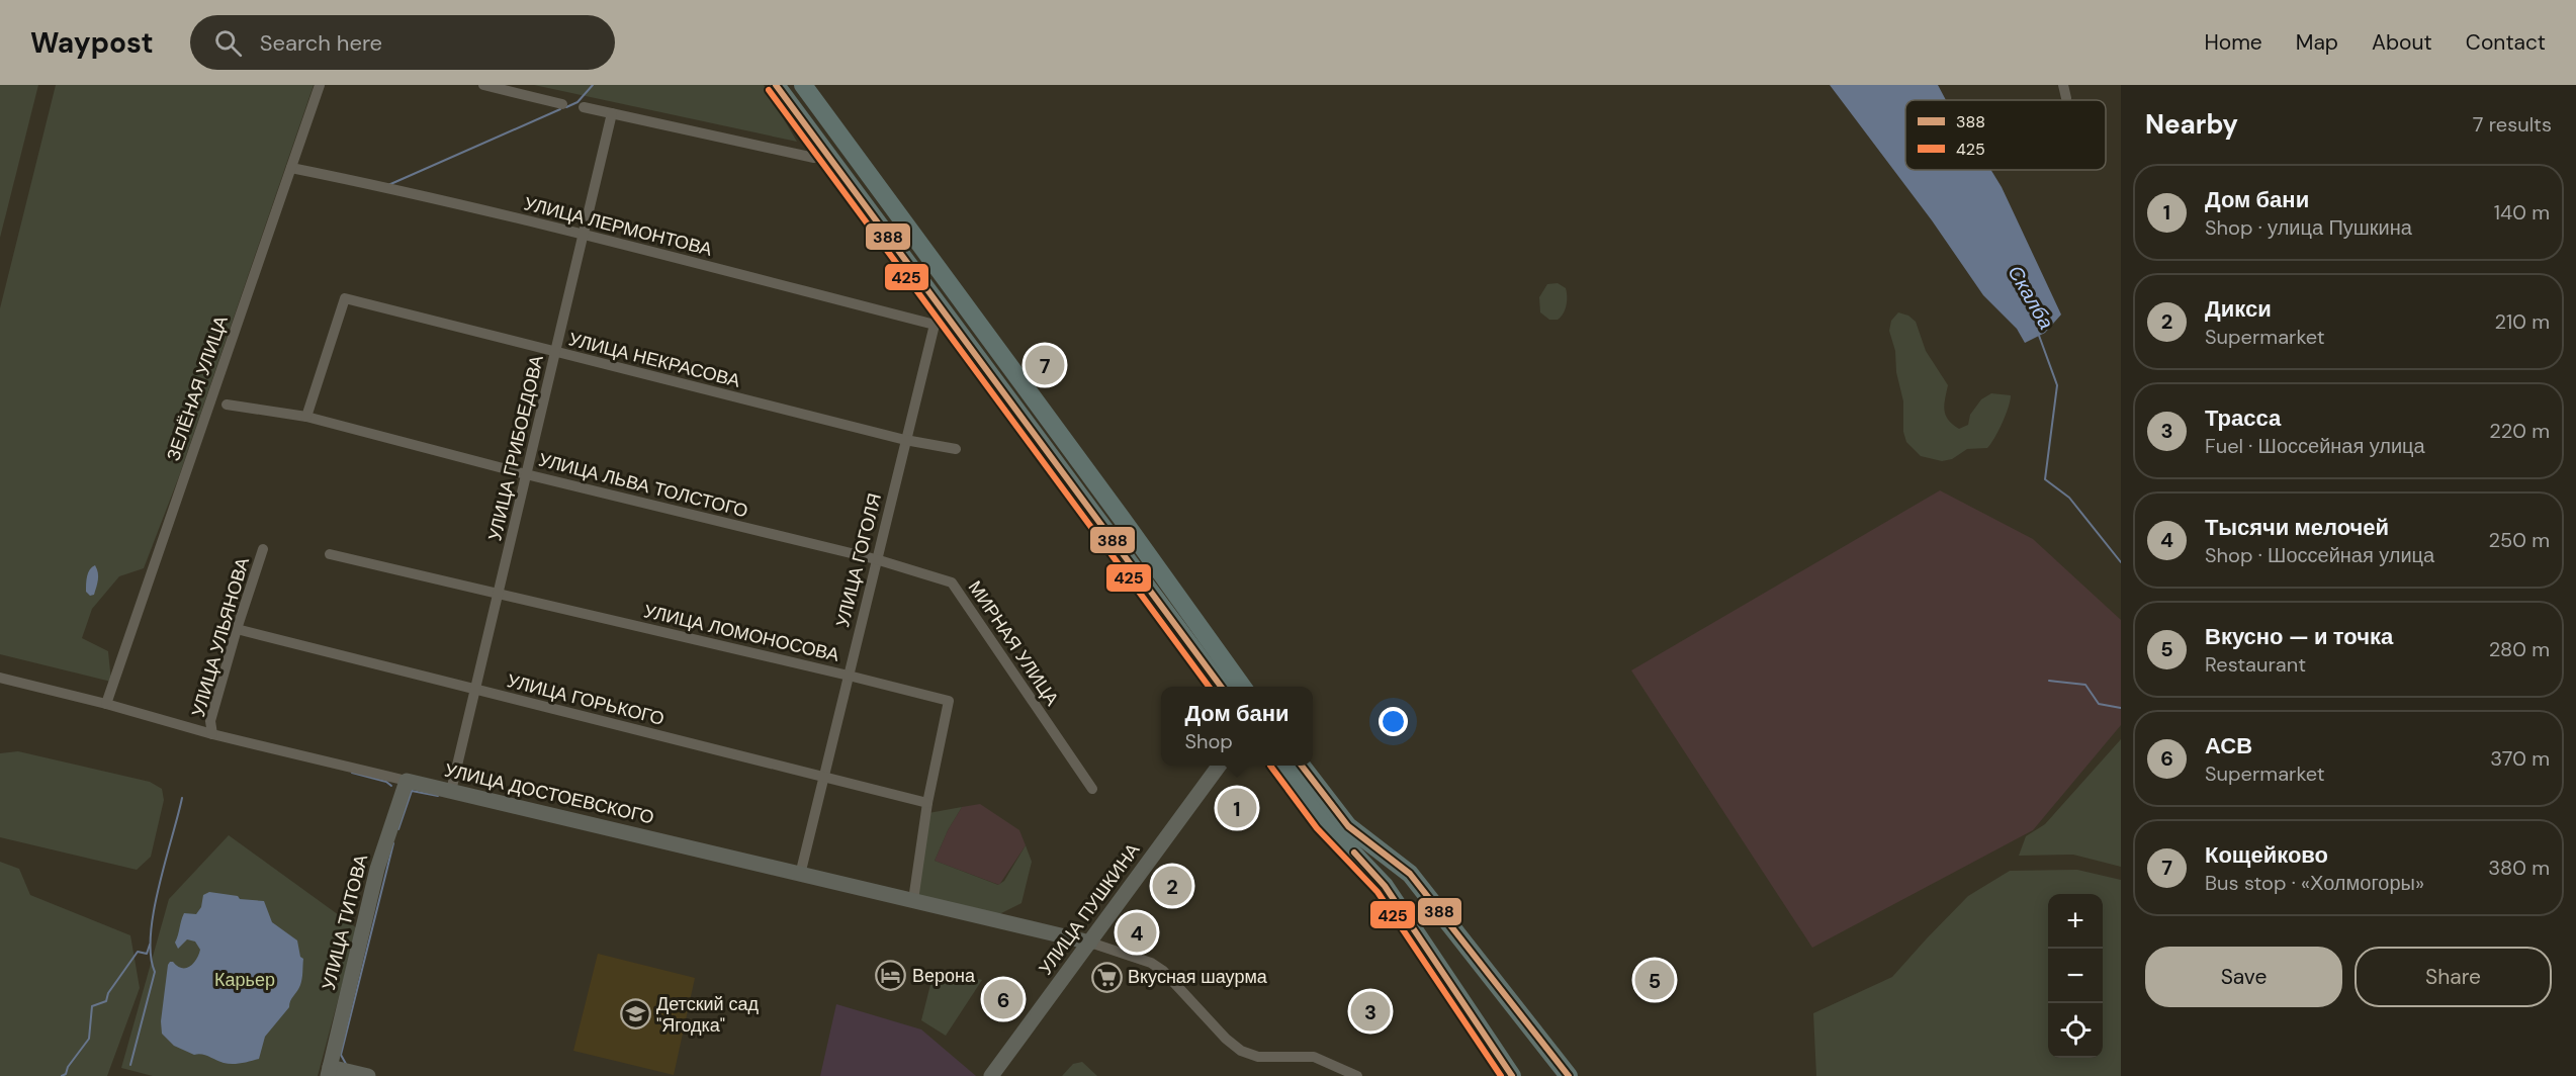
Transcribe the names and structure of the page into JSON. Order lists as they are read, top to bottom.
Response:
{
  "streets": {
    "street": [
      "УЛИЦА ЛЕРМОНТОВА",
      "УЛИЦА НЕКРАСОВА",
      "ЗЕЛЁНАЯ УЛИЦА",
      "УЛИЦА ГРИБОЕДОВА",
      "УЛИЦА ЛЬВА ТОЛСТОГО",
      "УЛИЦА ГОГОЛЯ",
      "УЛИЦА ЛОМОНОСОВА",
      "УЛИЦА УЛЬЯНОВА",
      "МИРНАЯ УЛИЦА",
      "УЛИЦА ГОРЬКОГО",
      "УЛИЦА ДОСТОЕВСКОГО",
      "УЛИЦА ПУШКИНА",
      "УЛИЦА ТИТОВА"
    ]
  },
  "crossings": [
    ["УЛИЦА ЛЕРМОНТОВА", "ЗЕЛЁНАЯ УЛИЦА"],
    ["УЛИЦА ЛЕРМОНТОВА", "УЛИЦА ГРИБОЕДОВА"],
    ["УЛИЦА ЛЕРМОНТОВА", "УЛИЦА ГОГОЛЯ"],
    ["УЛИЦА НЕКРАСОВА", "УЛИЦА ГРИБОЕДОВА"],
    ["УЛИЦА НЕКРАСОВА", "УЛИЦА ЛЬВА ТОЛСТОГО"],
    ["УЛИЦА НЕКРАСОВА", "УЛИЦА ГОГОЛЯ"],
    ["ЗЕЛЁНАЯ УЛИЦА", "УЛИЦА ДОСТОЕВСКОГО"],
    ["УЛИЦА ГРИБОЕДОВА", "УЛИЦА ЛЬВА ТОЛСТОГО"],
    ["УЛИЦА ГРИБОЕДОВА", "УЛИЦА ЛОМОНОСОВА"],
    ["УЛИЦА ГРИБОЕДОВА", "УЛИЦА ГОРЬКОГО"],
    ["УЛИЦА ГРИБОЕДОВА", "УЛИЦА ДОСТОЕВСКОГО"],
    ["УЛИЦА ЛЬВА ТОЛСТОГО", "УЛИЦА ГОГОЛЯ"],
    ["УЛИЦА ЛЬВА ТОЛСТОГО", "МИРНАЯ УЛИЦА"],
    ["УЛИЦА ГОГОЛЯ", "УЛИЦА ЛОМОНОСОВА"],
    ["УЛИЦА ГОГОЛЯ", "МИРНАЯ УЛИЦА"],
    ["УЛИЦА ГОГОЛЯ", "УЛИЦА ГОРЬКОГО"],
    ["УЛИЦА ГОГОЛЯ", "УЛИЦА ДОСТОЕВСКОГО"],
    ["УЛИЦА ЛОМОНОСОВА", "УЛИЦА ГОРЬКОГО"],
    ["УЛИЦА ЛОМОНОСОВА", "УЛИЦА ДОСТОЕВСКОГО"],
    ["УЛИЦА УЛЬЯНОВА", "УЛИЦА ГОРЬКОГО"],
    ["УЛИЦА УЛЬЯНОВА", "УЛИЦА ДОСТОЕВСКОГО"],
    ["УЛИЦА ДОСТОЕВСКОГО", "УЛИЦА ПУШКИНА"],
    ["УЛИЦА ДОСТОЕВСКОГО", "УЛИЦА ТИТОВА"]
  ],
  "water": ["Скалба"],
  "parks": ["Карьер"],
  "places": {
    "hotel": ["Верона"],
    "supermarket": ["Вкусная шаурма"],
    "school or university": ["Детский сад \"Ягодка\""]
  },
  "lines": ["transit line 388", "transit line 425"],
  "legend": ["388", "425"],
  "page": {
    "header": "Waypost",
    "search": "Search here",
    "nav": [
      "Home",
      "Map",
      "About",
      "Contact"
    ],
    "heading": ["Nearby", "7 results"],
    "list": [
      {
        "mark": "1",
        "name": "Дом бани",
        "note": "Shop · улица Пушкина",
        "value": "140 m"
      },
      {
        "mark": "2",
        "name": "Дикси",
        "note": "Supermarket",
        "value": "210 m"
      },
      {
        "mark": "3",
        "name": "Трасса",
        "note": "Fuel · Шоссейная улица",
        "value": "220 m"
      },
      {
        "mark": "4",
        "name": "Тысячи мелочей",
        "note": "Shop · Шоссейная улица",
        "value": "250 m"
      },
      {
        "mark": "5",
        "name": "Вкусно — и точка",
        "note": "Restaurant",
        "value": "280 m"
      },
      {
        "mark": "6",
        "name": "АСВ",
        "note": "Supermarket",
        "value": "370 m"
      },
      {
        "mark": "7",
        "name": "Кощейково",
        "note": "Bus stop · «Холмогоры»",
        "value": "380 m"
      }
    ],
    "pins": [
      "7",
      "1",
      "2",
      "4",
      "5",
      "6",
      "3"
    ],
    "popup": ["Дом бани", "Shop"],
    "map_buttons": ["+", "−"],
    "buttons": ["Save", "Share"]
  }
}
